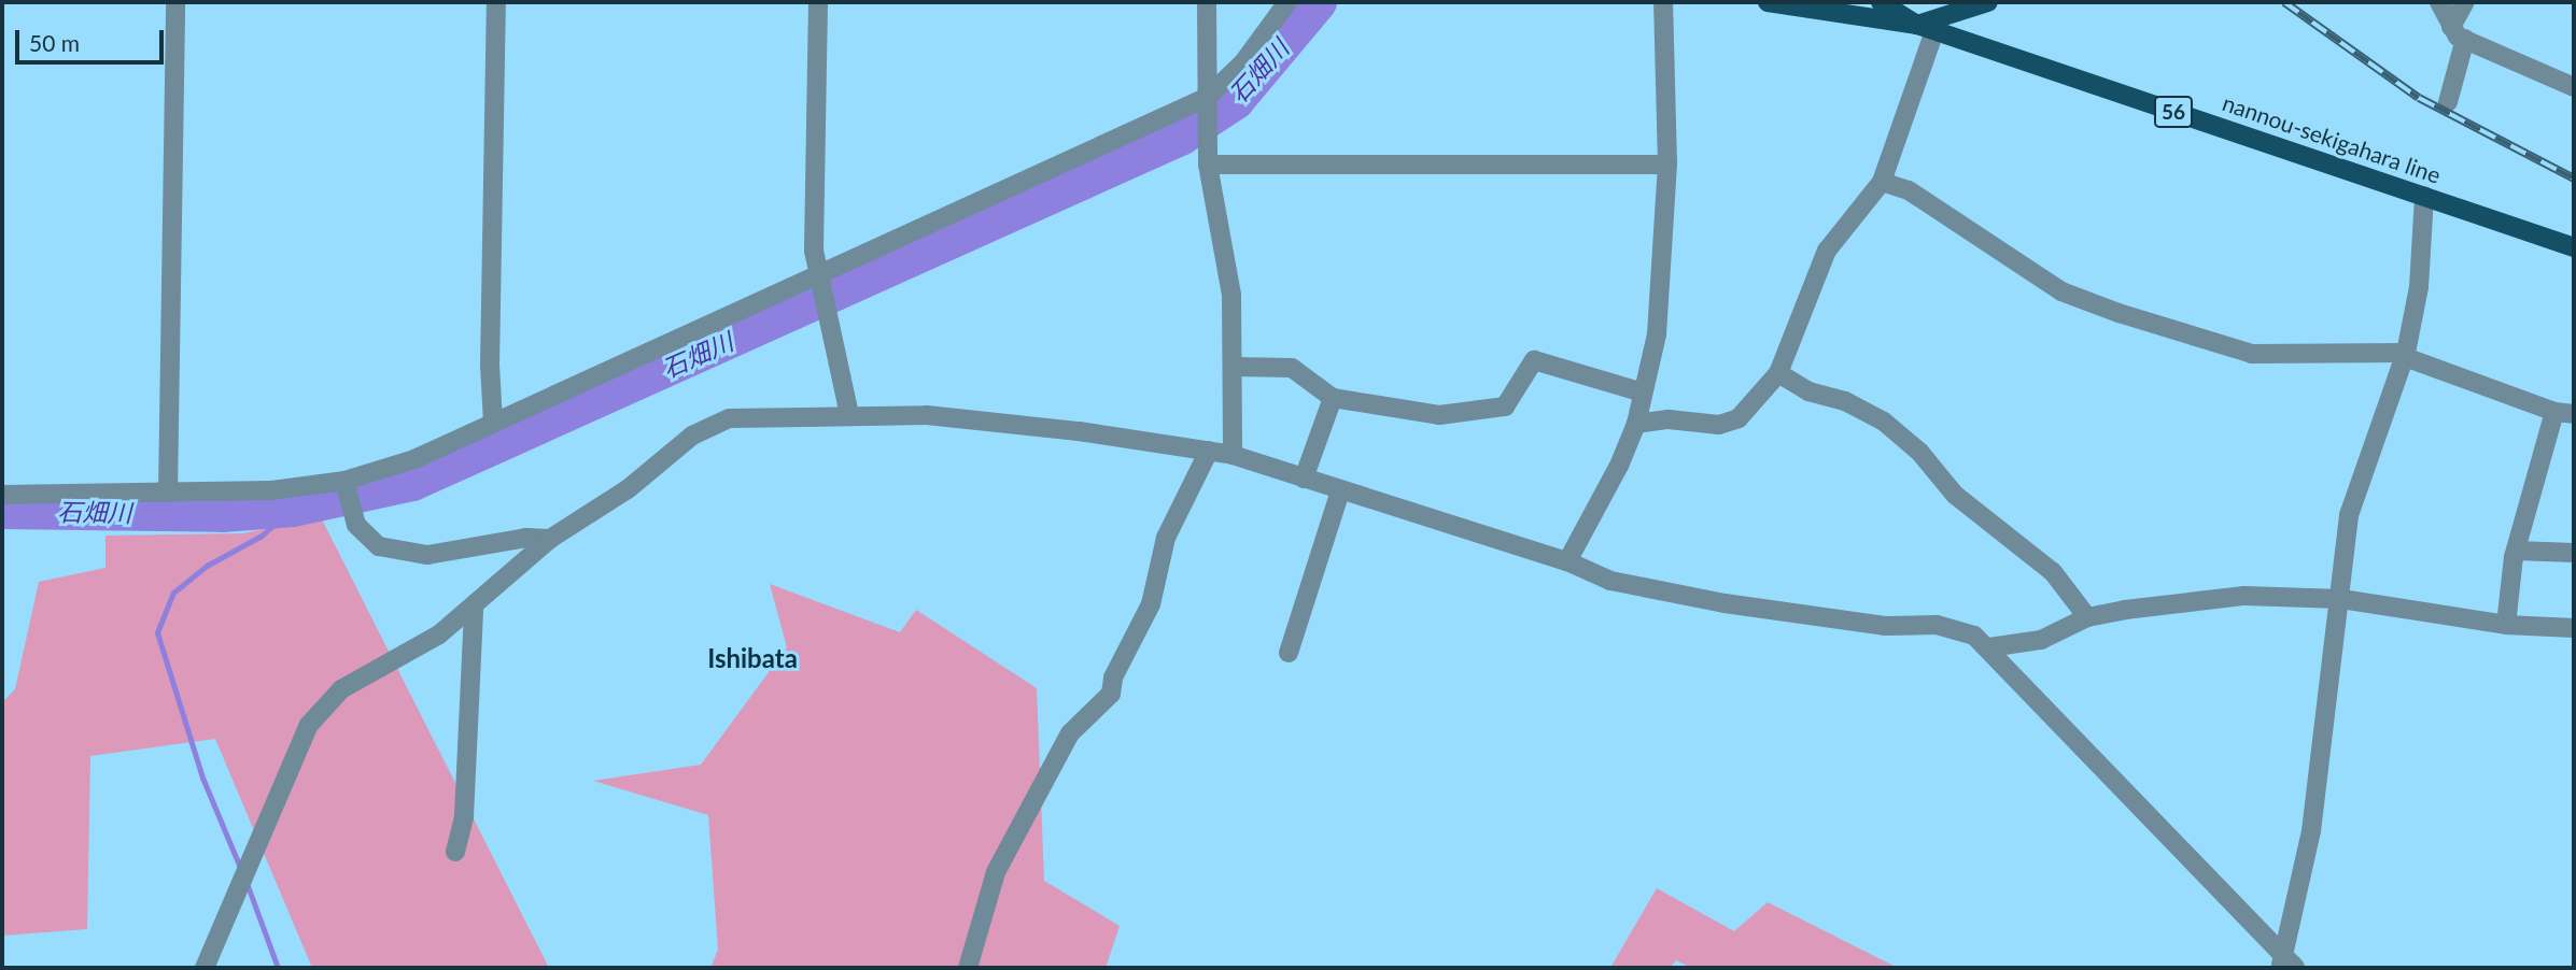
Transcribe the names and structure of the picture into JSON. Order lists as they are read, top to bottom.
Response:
{
  "streets": {
    "main road": ["56", "nannou-sekigahara line"]
  },
  "districts": ["Ishibata"],
  "water": ["石畑川"],
  "scale_bar": "50 m"
}
